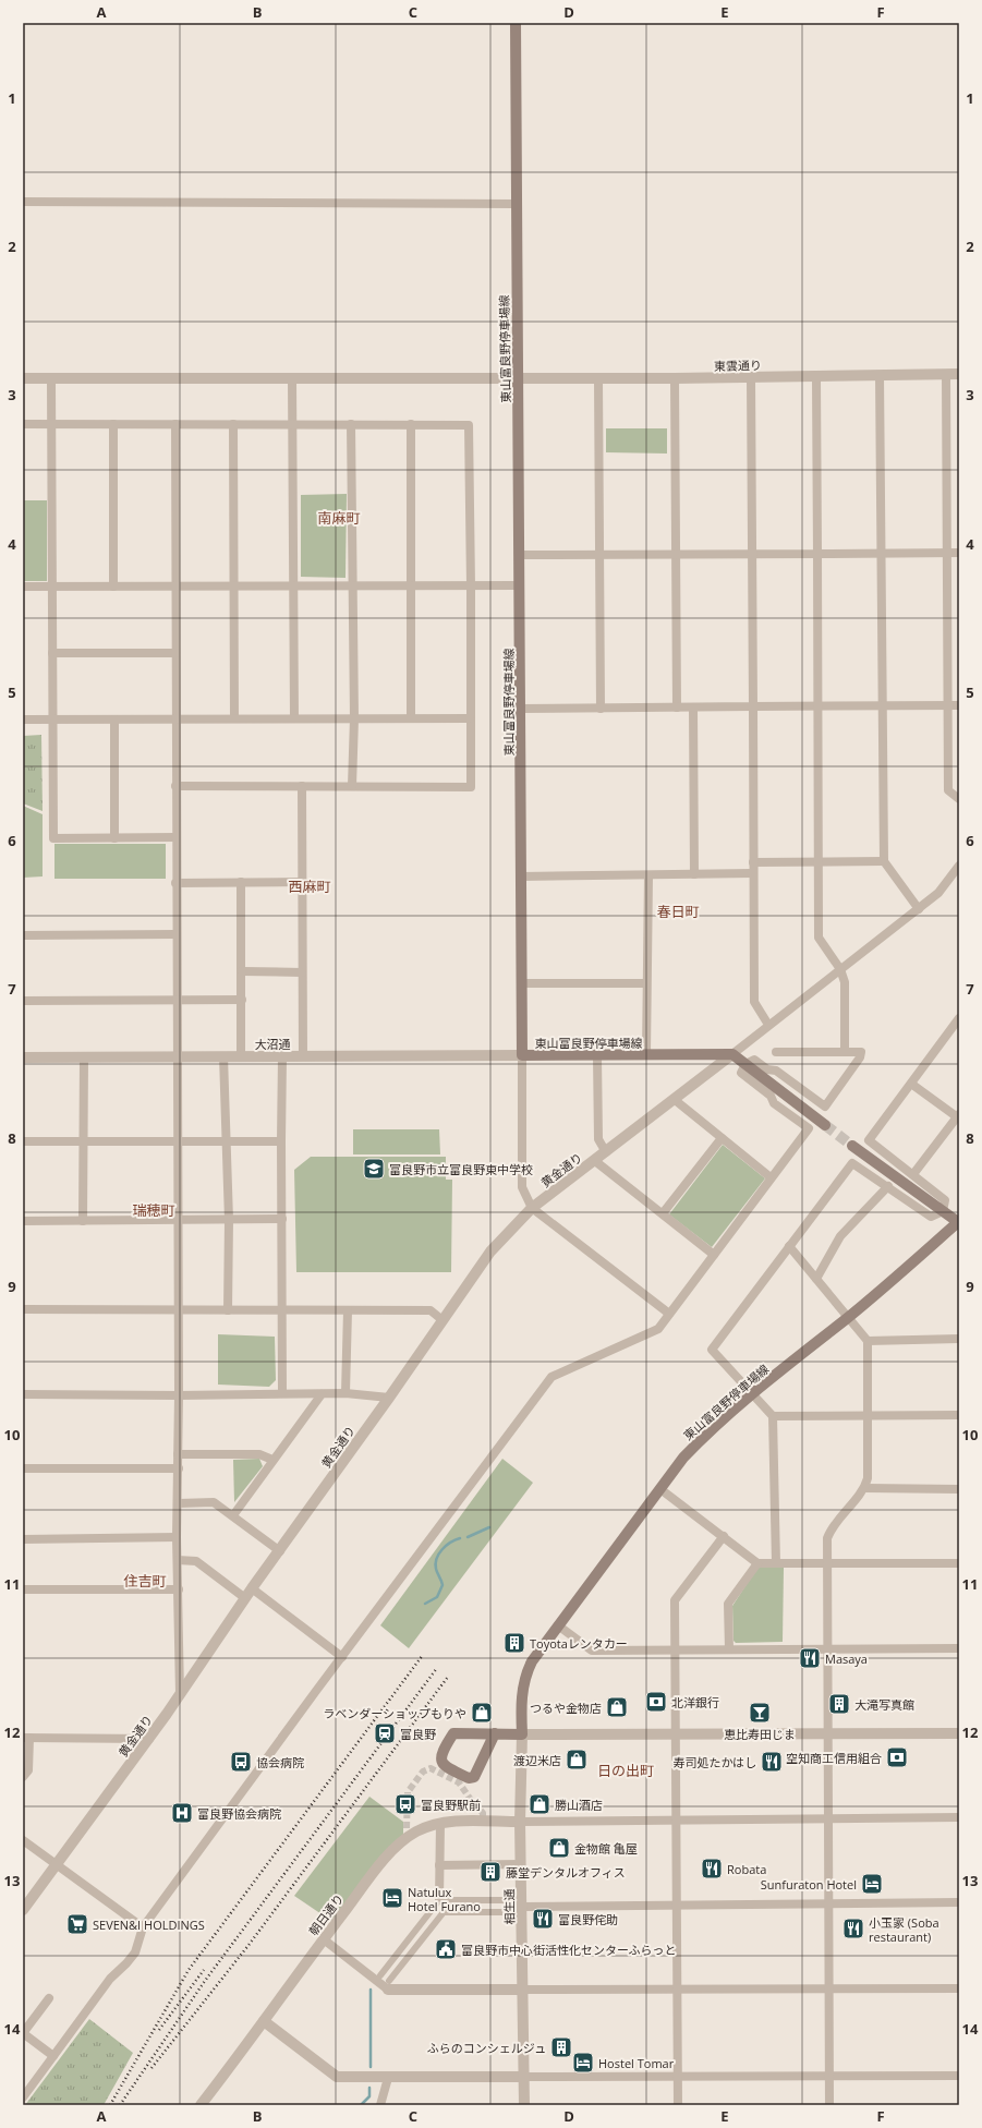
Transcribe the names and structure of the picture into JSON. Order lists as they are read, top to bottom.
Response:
{
  "streets": {
    "main road": ["東山富良野停車場線"],
    "street": [
      "東雲通り",
      "大沼通",
      "黄金通り",
      "相生通",
      "朝日通り"
    ]
  },
  "crossings": [
    ["東山富良野停車場線", "東雲通り"],
    ["東山富良野停車場線", "大沼通"],
    ["東山富良野停車場線", "黄金通り"],
    ["東山富良野停車場線", "相生通"],
    ["相生通", "朝日通り"]
  ],
  "districts": [
    "南麻町",
    "西麻町",
    "春日町",
    "瑞穂町",
    "住吉町",
    "日の出町"
  ],
  "places": {
    "school or university": ["富良野市立富良野東中学校"],
    "building": [
      "Toyotaレンタカー",
      "大滝写真館",
      "藤堂デンタルオフィス",
      "ふらのコンシェルジュ"
    ],
    "restaurant": [
      "Masaya",
      "寿司処たかはし",
      "Robata",
      "富良野侘助",
      "小玉家 (Soba restaurant)"
    ],
    "bank": ["北洋銀行", "空知商工信用組合"],
    "shop": [
      "つるや金物店",
      "ラベンダーショップもりや",
      "渡辺米店",
      "勝山酒店",
      "金物館 亀屋"
    ],
    "bar": ["恵比寿田じま"],
    "station": ["富良野"],
    "bus stop": ["協会病院", "富良野駅前"],
    "hospital": ["富良野協会病院"],
    "hotel": ["Sunfuraton Hotel", "Natulux Hotel Furano", "Hostel Tomar"],
    "supermarket": ["SEVEN&I HOLDINGS"],
    "public building": ["富良野市中心街活性化センターふらっと"]
  },
  "grid": {
    "columns": [
      "A",
      "B",
      "C",
      "D",
      "E",
      "F"
    ],
    "rows": [
      "1",
      "2",
      "3",
      "4",
      "5",
      "6",
      "7",
      "8",
      "9",
      "10",
      "11",
      "12",
      "13",
      "14"
    ]
  }
}
